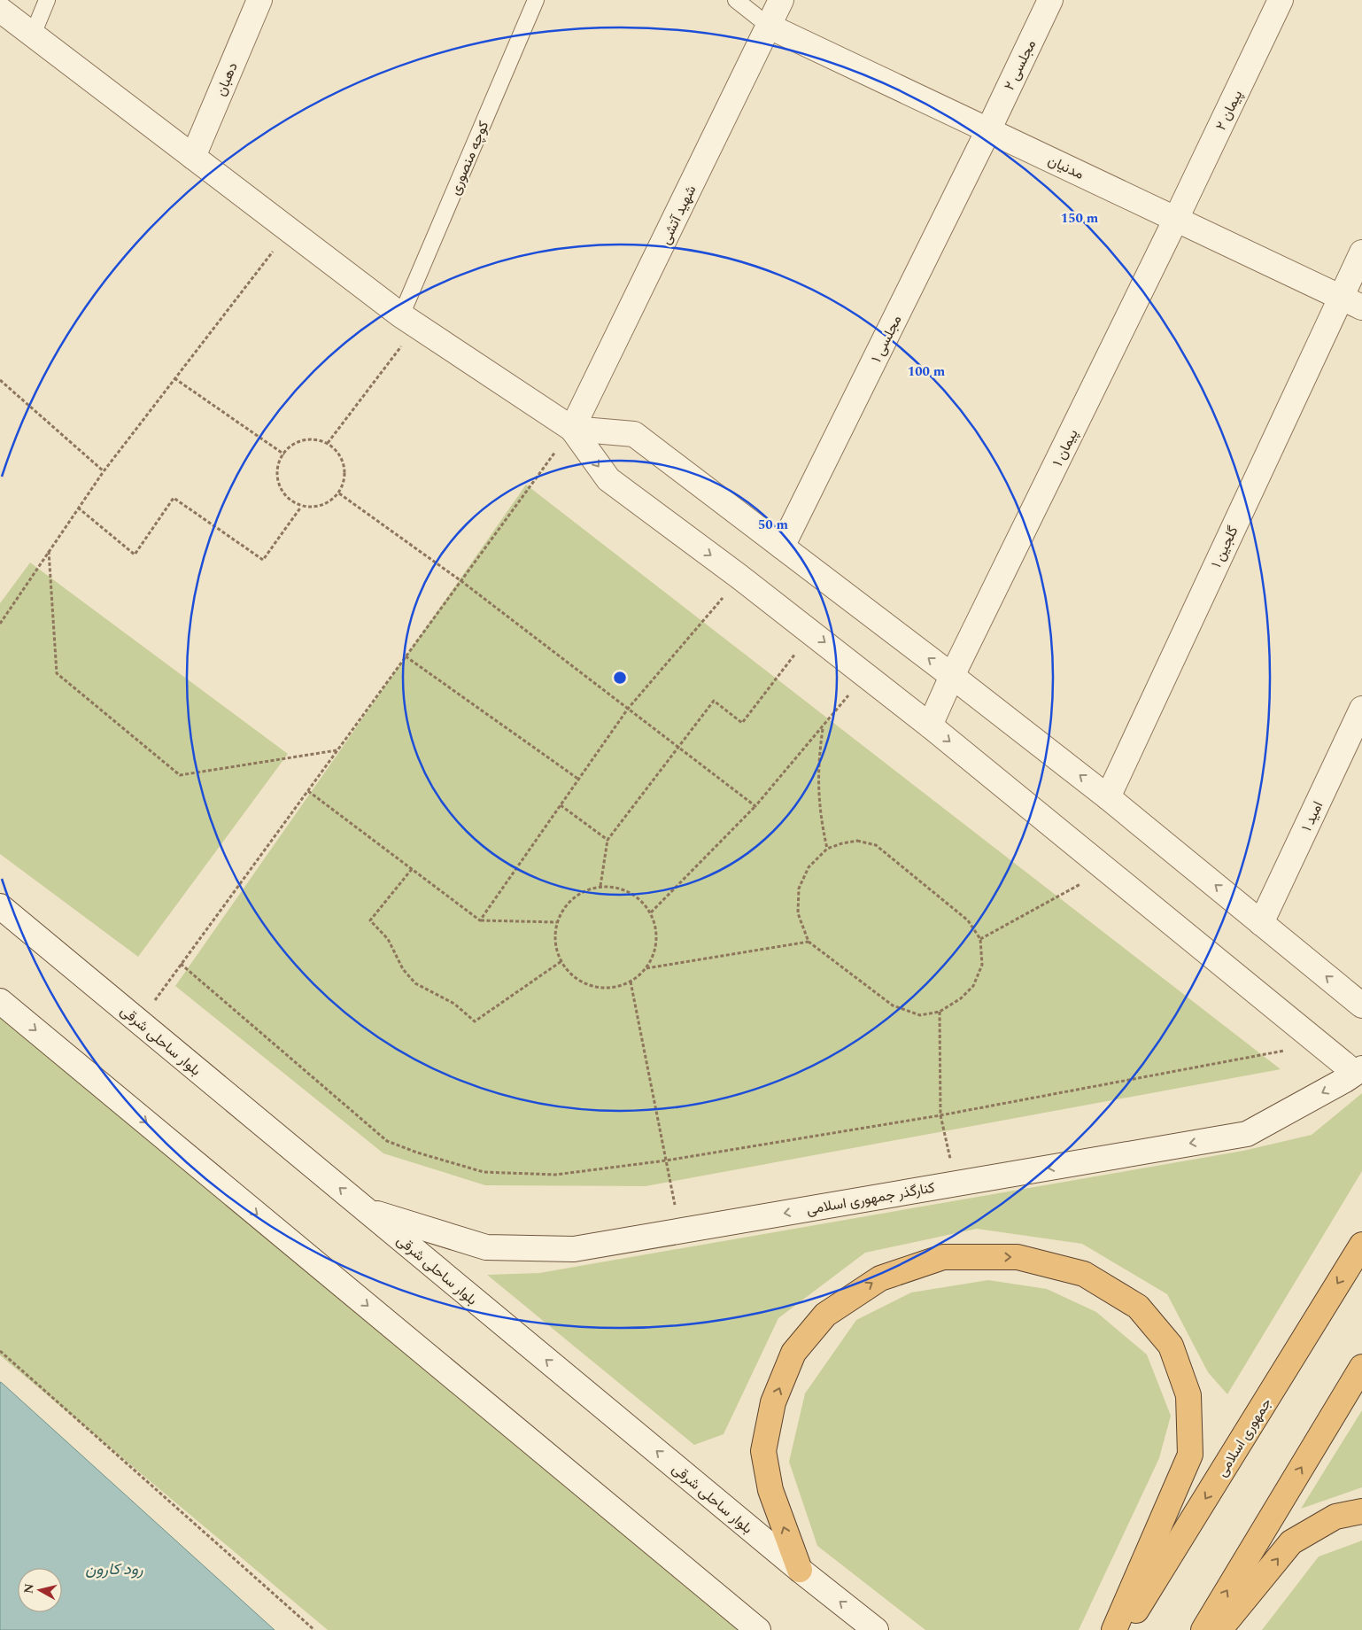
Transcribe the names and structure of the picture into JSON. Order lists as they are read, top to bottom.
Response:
{
  "streets": {
    "highway": ["جمهوری اسلامی"],
    "street": [
      "مجلسی ۲",
      "دهبان",
      "پیمان ۲",
      "مدنیان",
      "شهید آتشی",
      "مجلسی ۱",
      "پیمان ۱",
      "گلجین ۱",
      "امید ۱",
      "بلوار ساحلی شرقی",
      "کنارگذر جمهوری اسلامی"
    ],
    "lane": ["کوچه منصوری"]
  },
  "crossings": [
    ["مجلسی ۲", "مدنیان"],
    ["مجلسی ۲", "مجلسی ۱"],
    ["پیمان ۲", "مدنیان"],
    ["پیمان ۲", "پیمان ۱"],
    ["مدنیان", "شهید آتشی"],
    ["مدنیان", "مجلسی ۱"],
    ["مدنیان", "پیمان ۱"],
    ["مدنیان", "گلجین ۱"],
    ["بلوار ساحلی شرقی", "کنارگذر جمهوری اسلامی"]
  ],
  "one_way": ["کنارگذر جمهوری اسلامی"],
  "water": ["رود کارون"],
  "north": "left",
  "rings": ["150 m", "100 m", "50 m"]
}
